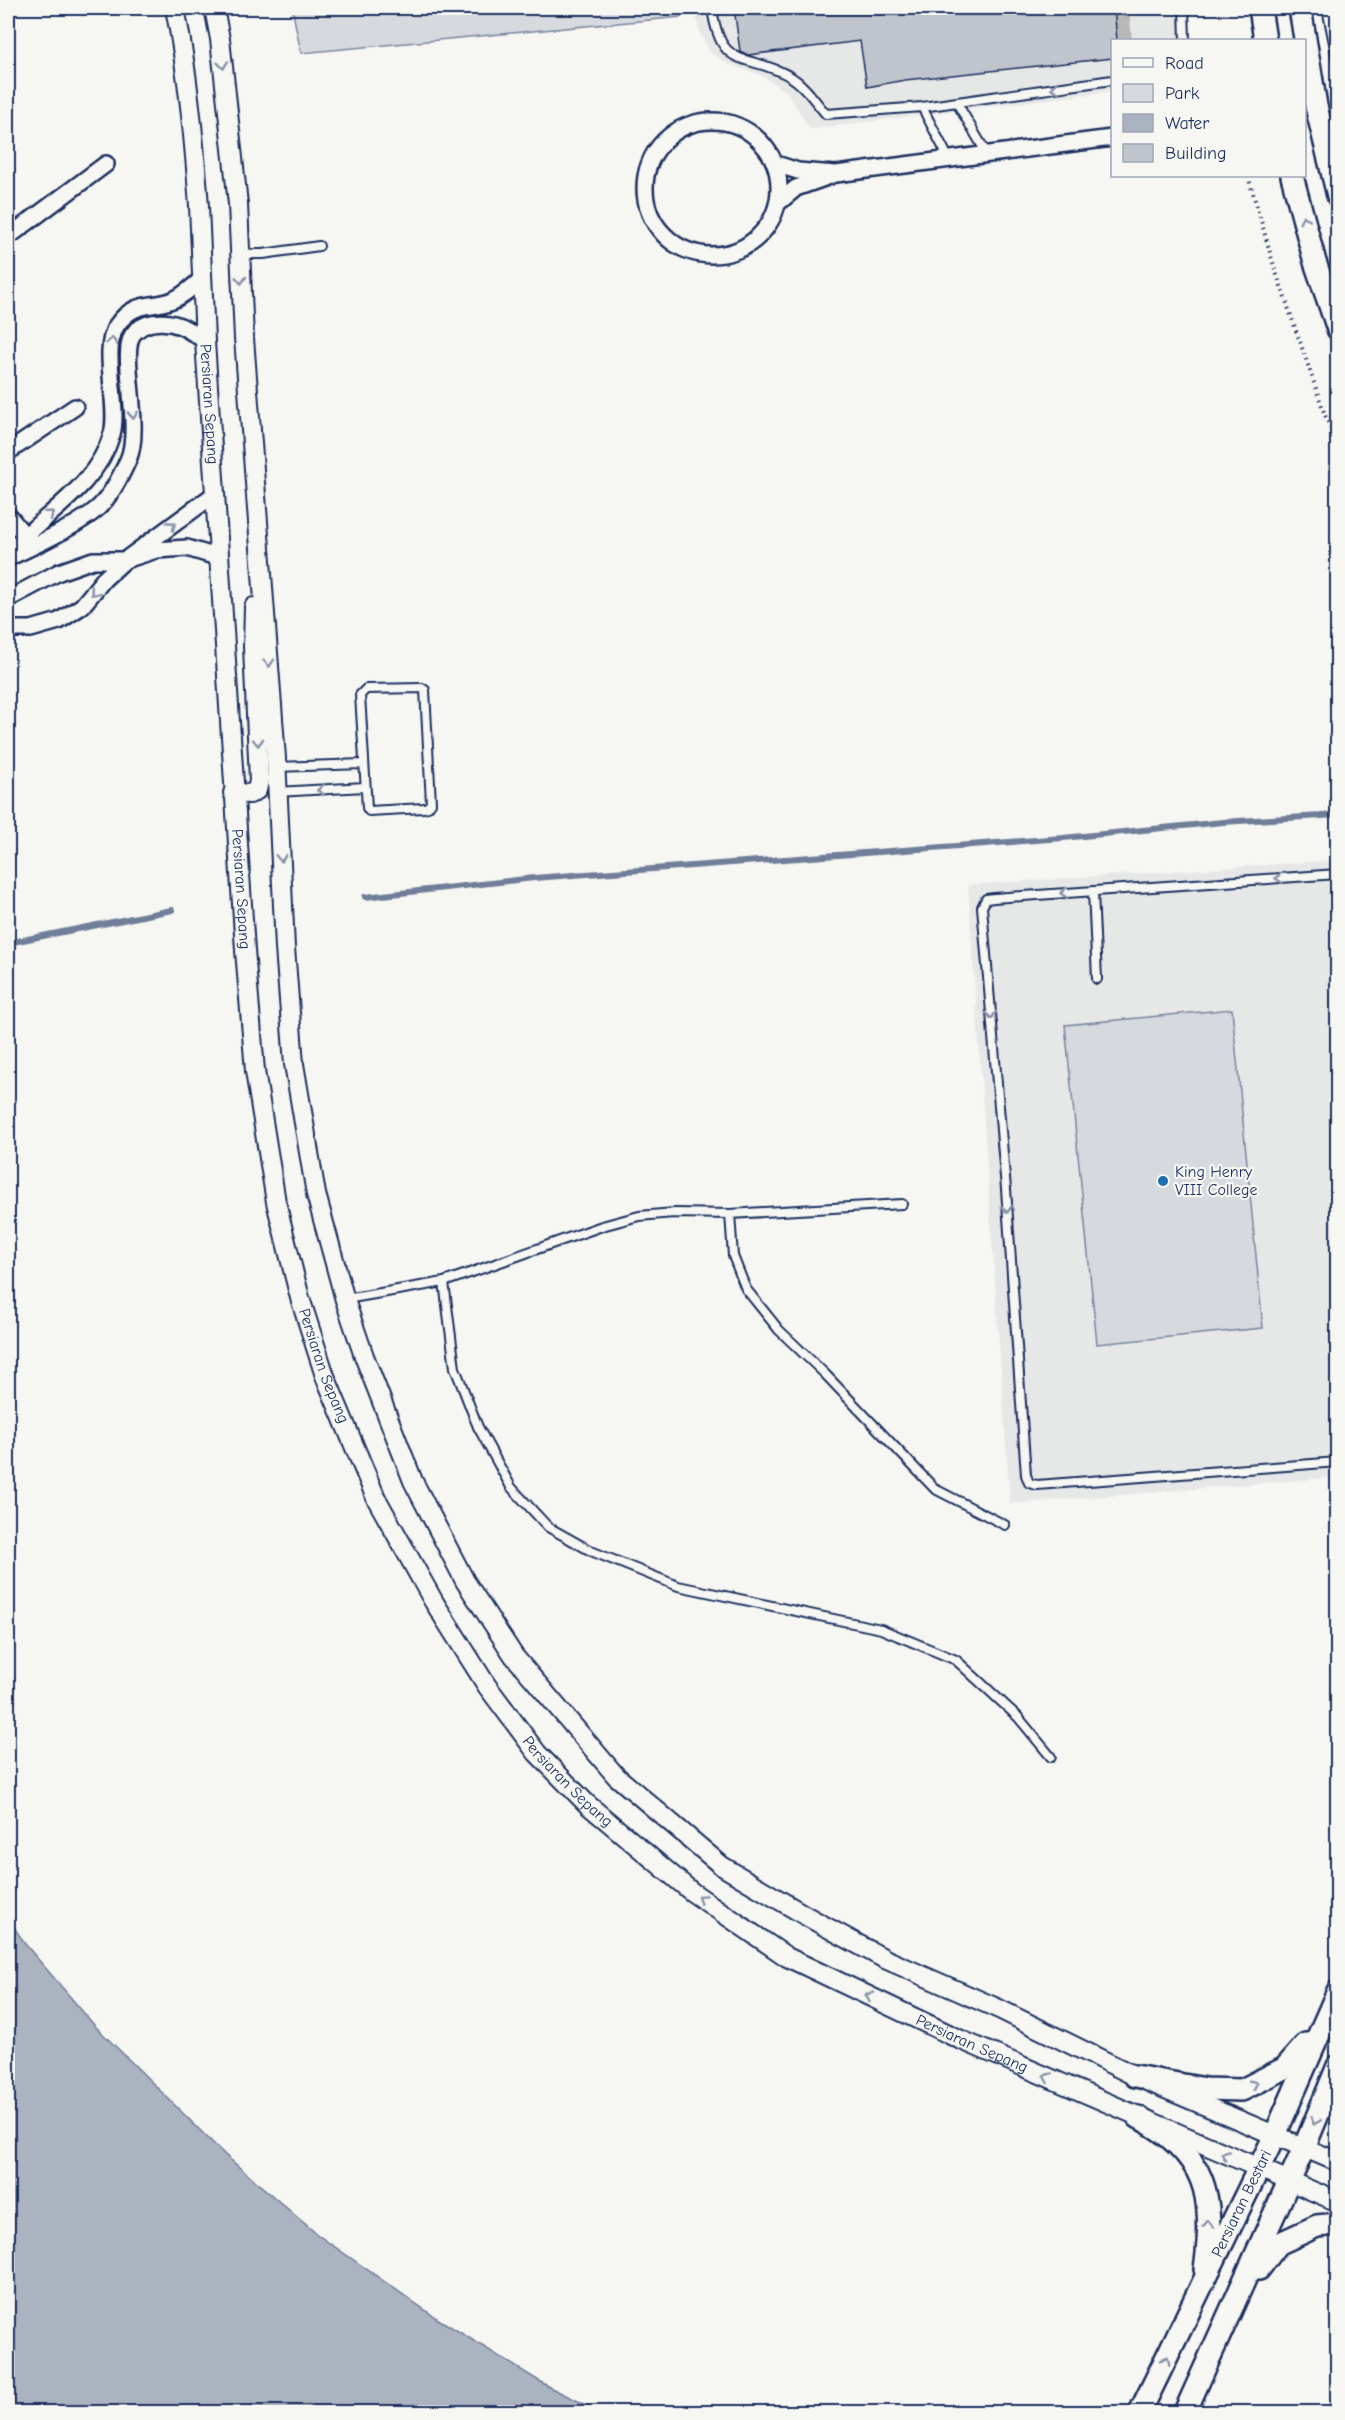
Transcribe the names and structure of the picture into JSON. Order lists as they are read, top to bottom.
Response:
{
  "streets": {
    "main road": ["Persiaran Bestari"],
    "street": ["Persiaran Sepang"]
  },
  "crossings": [
    ["Persiaran Sepang", "Persiaran Bestari"]
  ],
  "places": ["King Henry VIII College"],
  "legend": [
    "Road",
    "Park",
    "Water",
    "Building"
  ]
}
